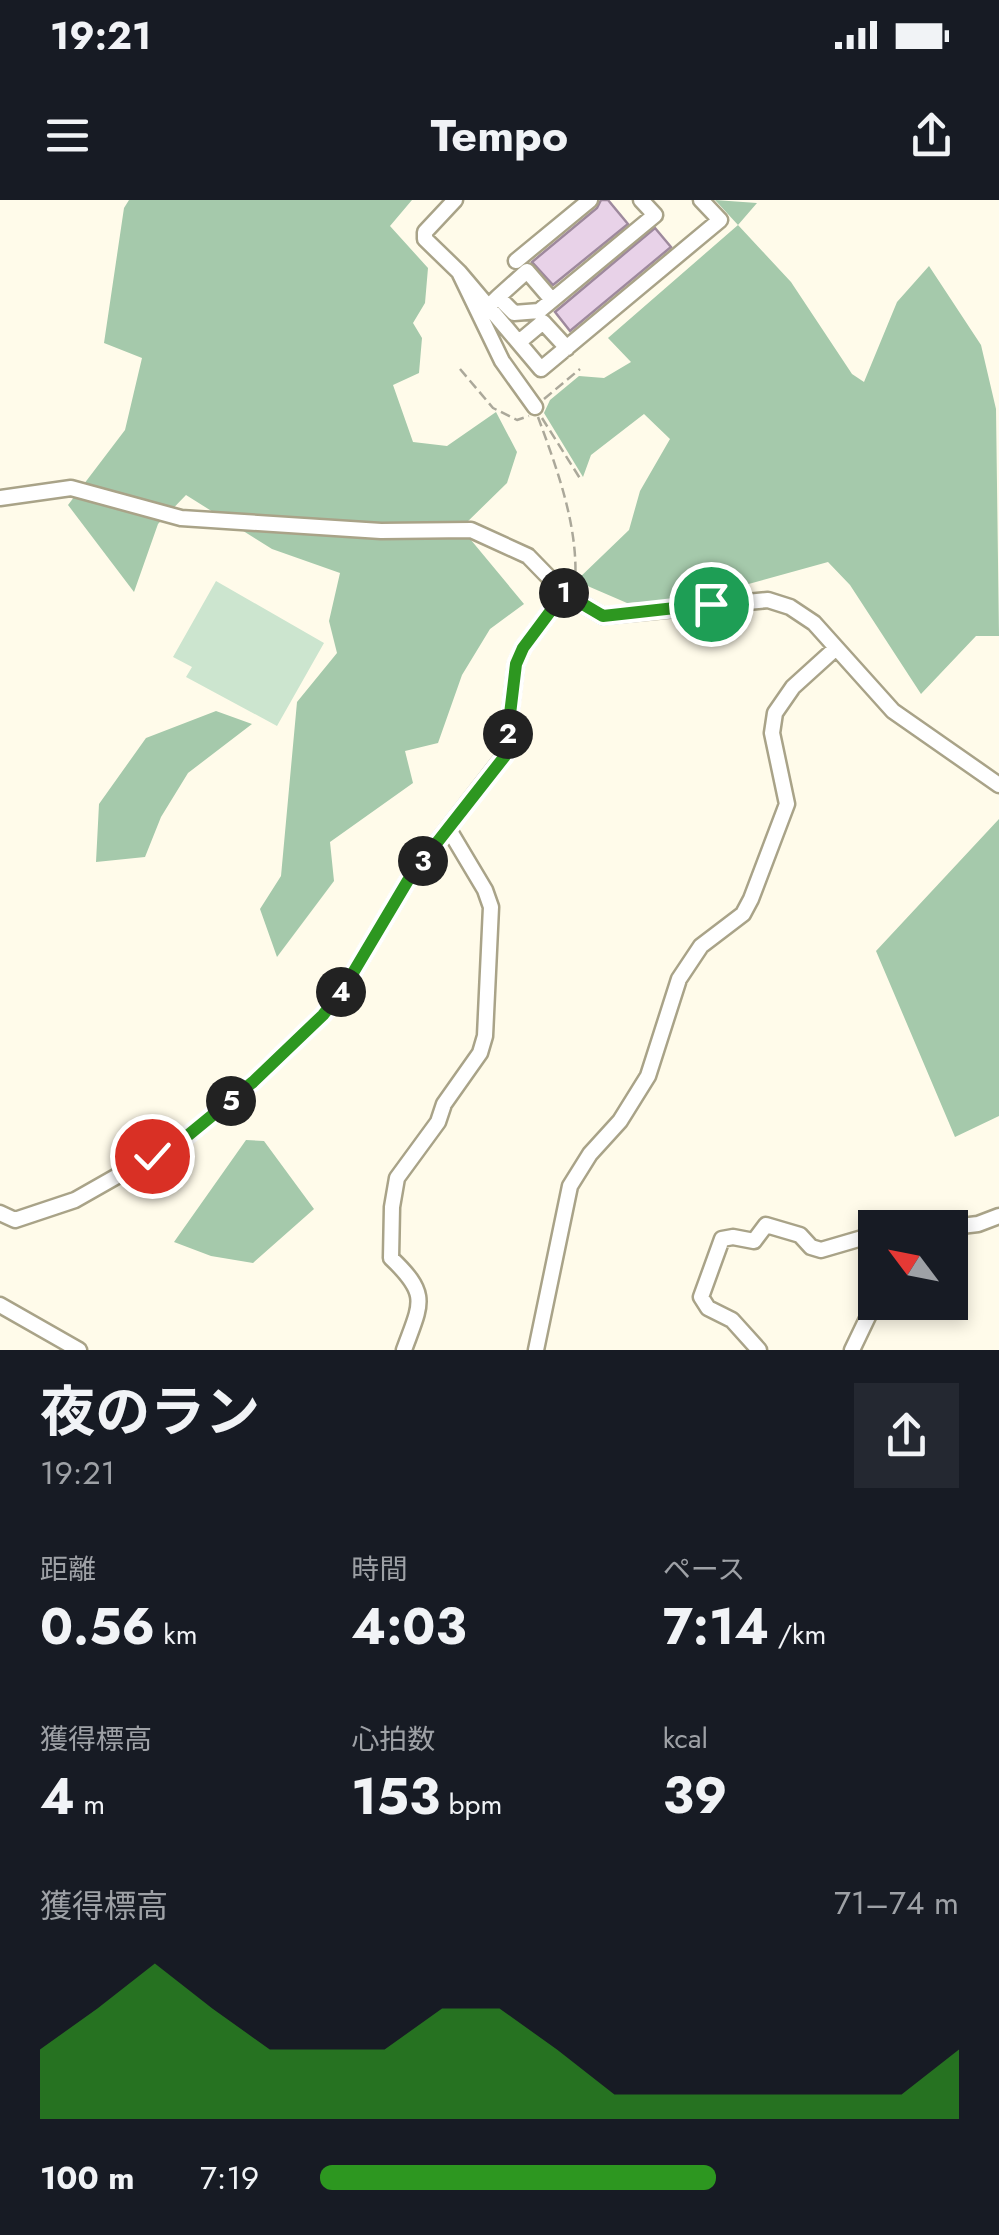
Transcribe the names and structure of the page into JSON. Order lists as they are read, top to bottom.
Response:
{
  "north": "top left",
  "page": {
    "status": "19:21",
    "header": "Tempo",
    "pins": [
      "1",
      "2",
      "3",
      "4",
      "5"
    ],
    "heading": ["夜のラン", "19:21"],
    "stats": [
      ["距離", "0.56 km"],
      ["時間", "4:03"],
      ["ペース", "7:14 /km"],
      ["獲得標高", "4 m"],
      ["心拍数", "153 bpm"],
      ["kcal", "39"]
    ],
    "chart": ["獲得標高", "71–74 m"],
    "list": [
      {
        "name": "100 m",
        "note": "7:19"
      }
    ]
  }
}
